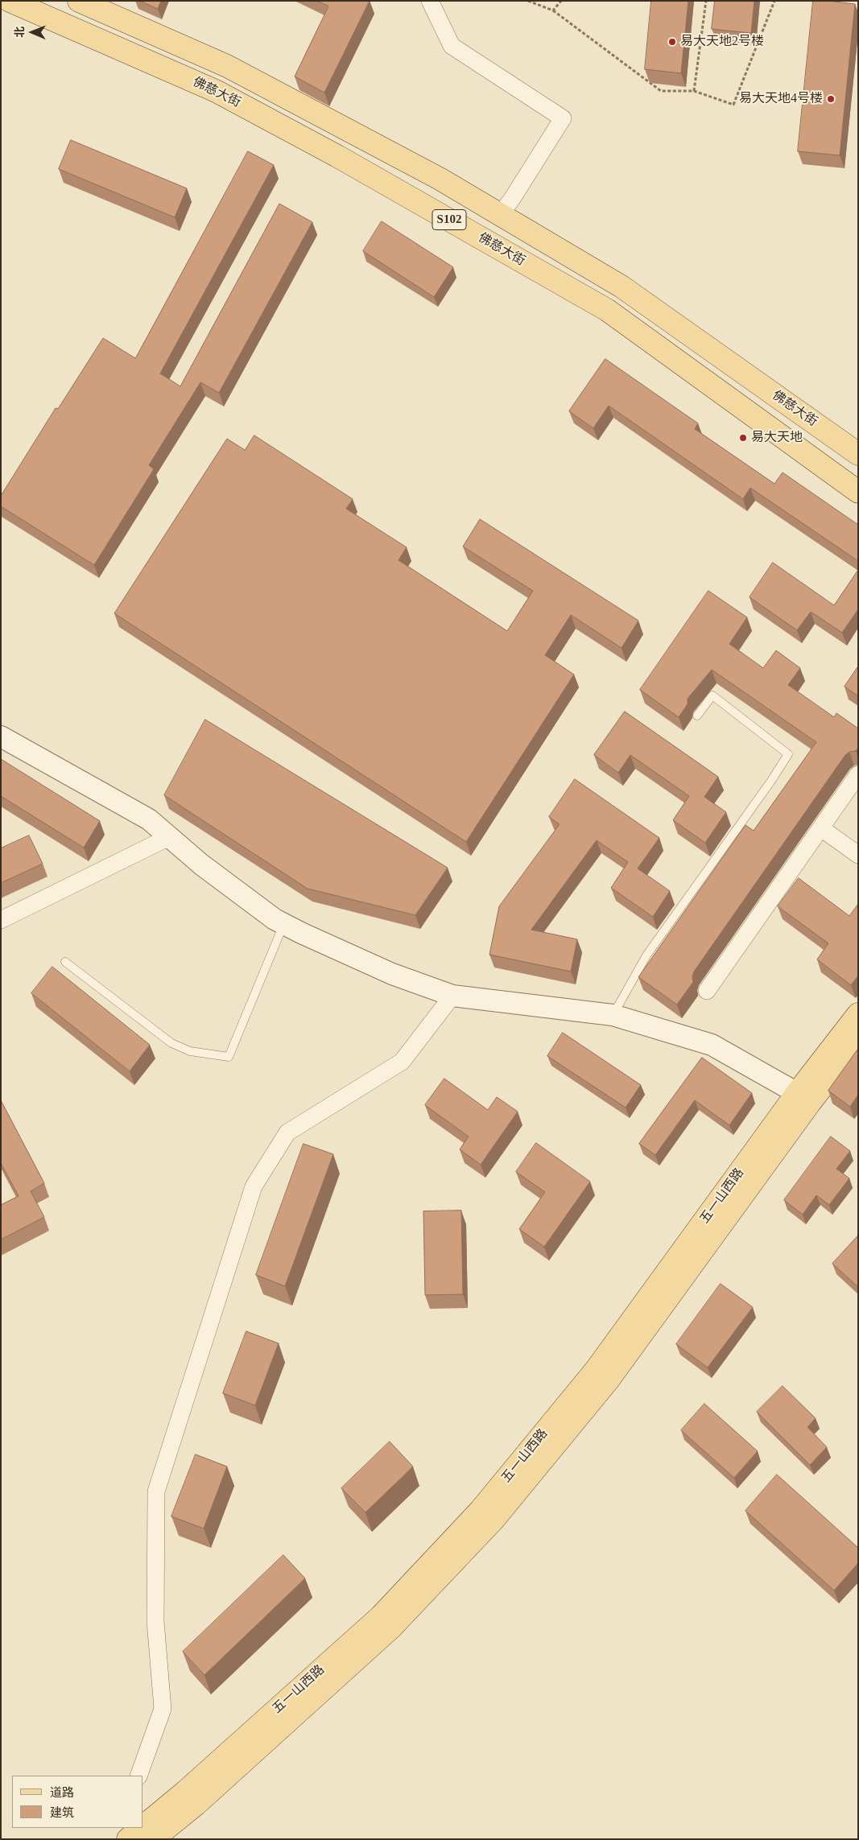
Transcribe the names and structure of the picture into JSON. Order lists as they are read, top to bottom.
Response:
{
  "streets": {
    "main road": ["佛慈大街", "S102", "五一山西路"]
  },
  "places": ["易大天地2号楼", "易大天地4号楼", "易大天地"],
  "legend": ["道路", "建筑"],
  "north": "left"
}
